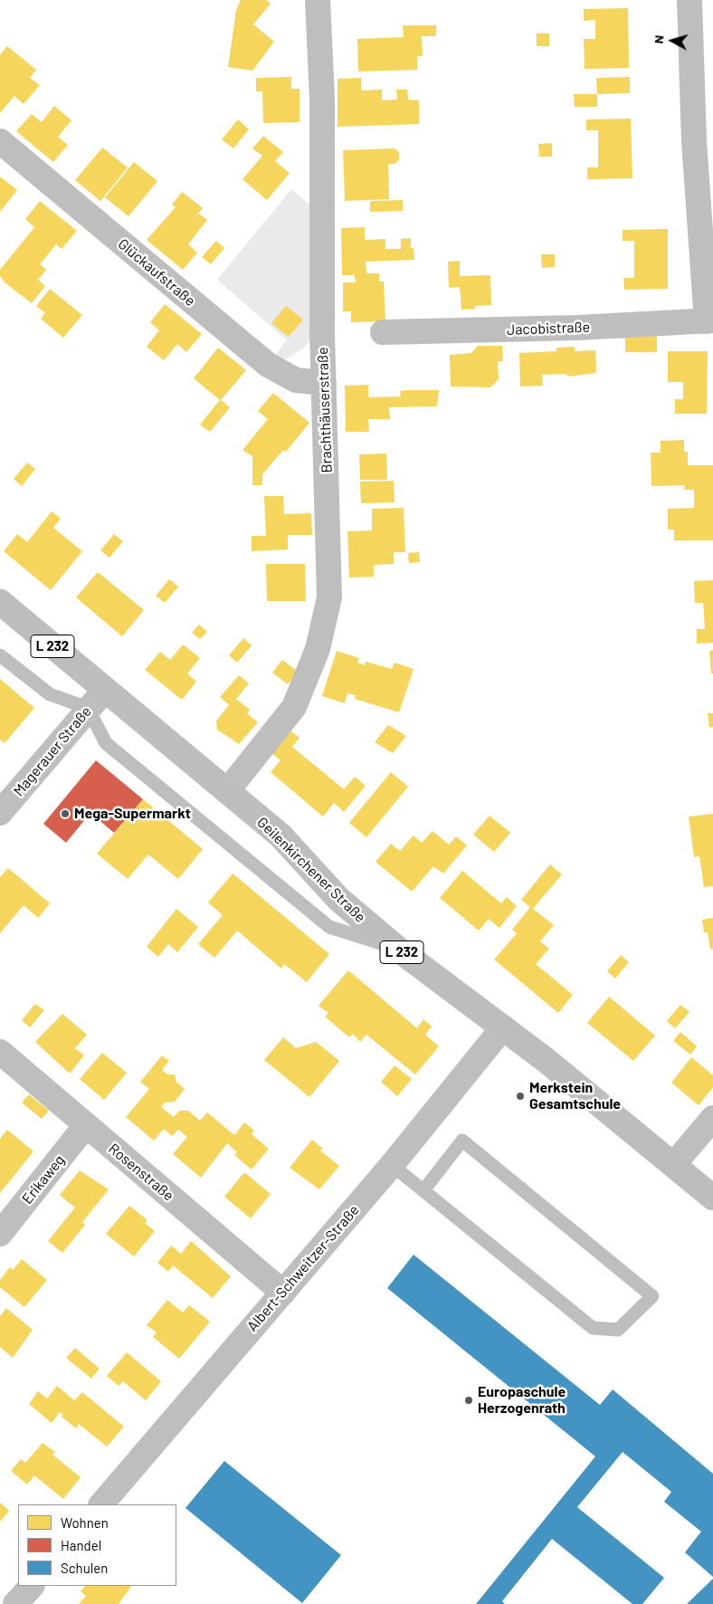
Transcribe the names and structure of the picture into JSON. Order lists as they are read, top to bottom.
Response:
{
  "streets": {
    "main road": ["L 232", "Geilenkirchener Straße"],
    "street": [
      "Glückaufstraße",
      "Jacobistraße",
      "Brachthäuserstraße",
      "Magerauer Straße",
      "Rosenstraße",
      "Erikaweg",
      "Albert-Schweitzer-Straße"
    ]
  },
  "crossings": [
    ["Glückaufstraße", "Brachthäuserstraße"],
    ["Brachthäuserstraße", "Geilenkirchener Straße"],
    ["Magerauer Straße", "Geilenkirchener Straße"],
    ["Geilenkirchener Straße", "Albert-Schweitzer-Straße"],
    ["Rosenstraße", "Erikaweg"],
    ["Rosenstraße", "Albert-Schweitzer-Straße"]
  ],
  "places": ["Mega-Supermarkt", "Merkstein Gesamtschule", "Europaschule Herzogenrath"],
  "legend": ["Wohnen", "Handel", "Schulen"],
  "north": "left"
}
